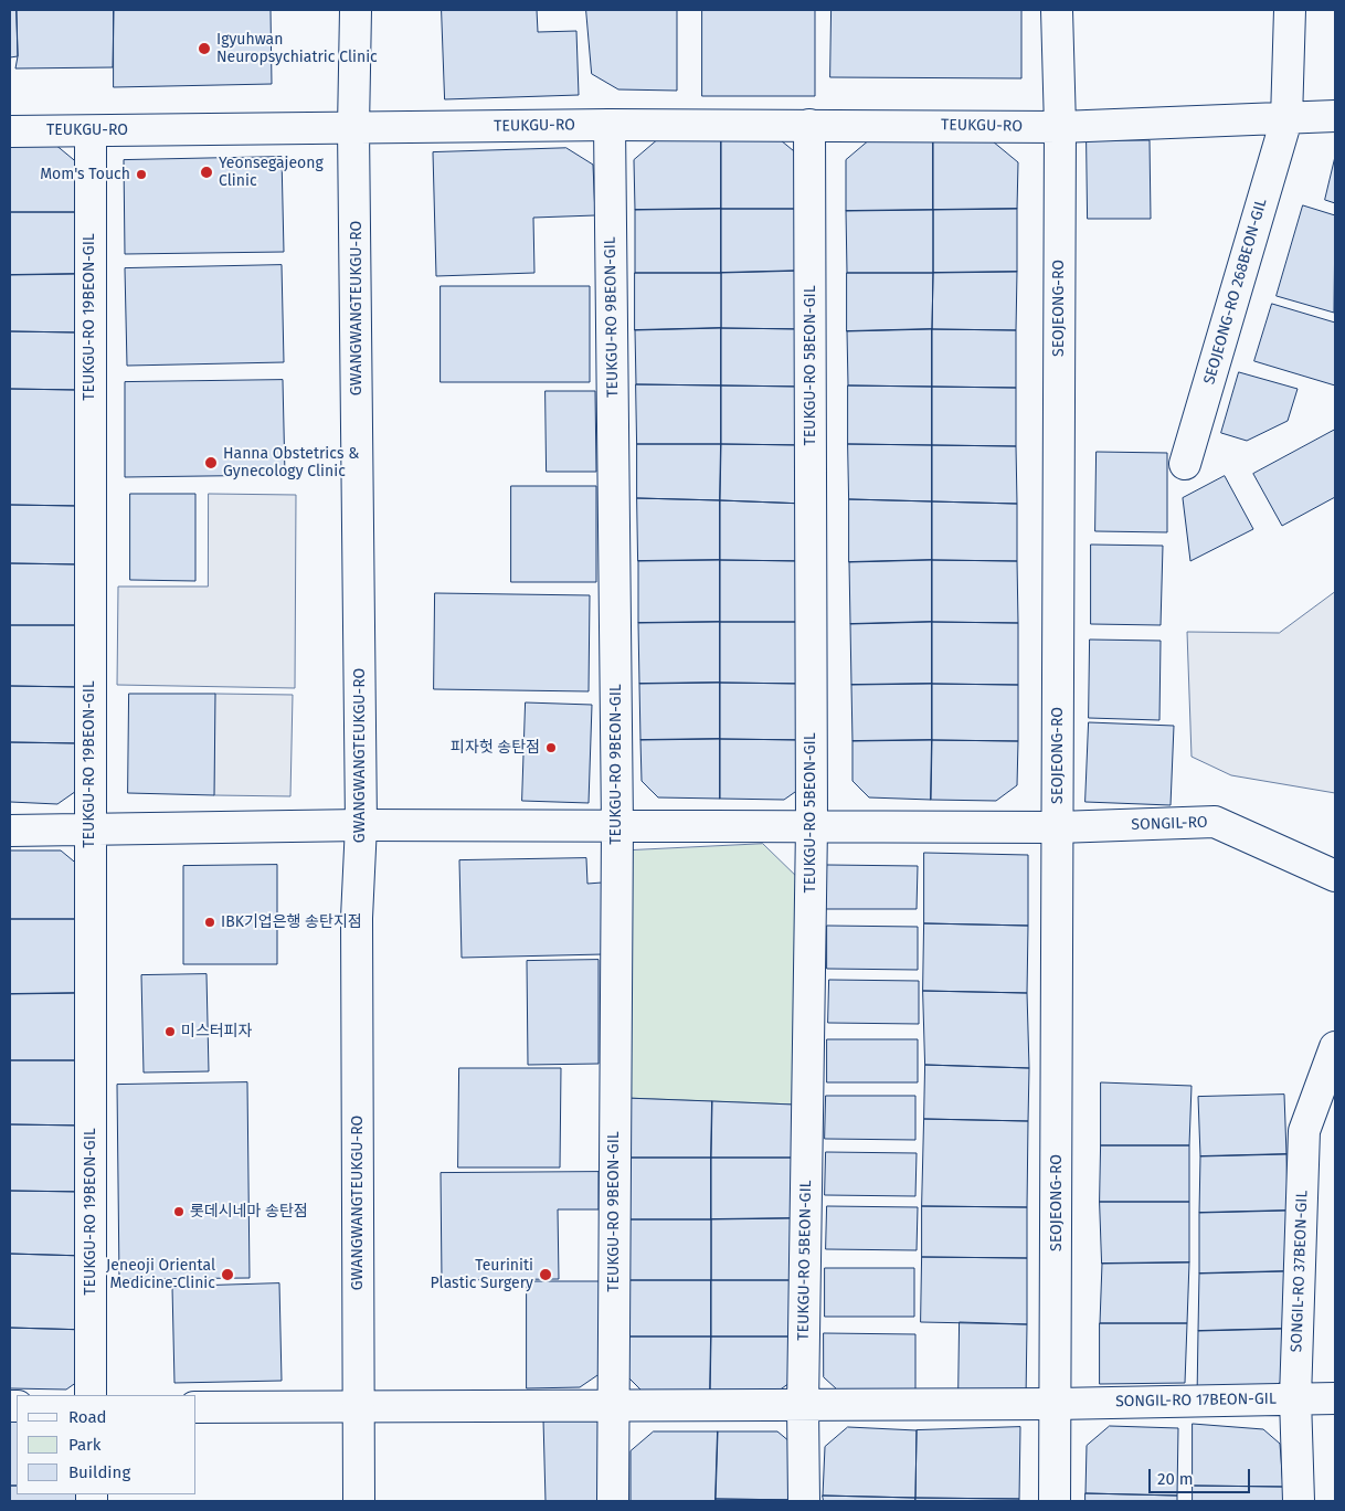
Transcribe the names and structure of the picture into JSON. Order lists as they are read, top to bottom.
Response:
{
  "streets": {
    "street": [
      "TEUKGU-RO",
      "SEOJEONG-RO 268BEON-GIL",
      "GWANGWANGTEUKGU-RO",
      "SEOJEONG-RO",
      "TEUKGU-RO 19BEON-GIL",
      "TEUKGU-RO 9BEON-GIL",
      "TEUKGU-RO 5BEON-GIL",
      "SONGIL-RO",
      "SONGIL-RO 37BEON-GIL",
      "SONGIL-RO 17BEON-GIL"
    ]
  },
  "crossings": [
    ["TEUKGU-RO", "GWANGWANGTEUKGU-RO"],
    ["TEUKGU-RO", "SEOJEONG-RO"],
    ["TEUKGU-RO", "TEUKGU-RO 19BEON-GIL"],
    ["TEUKGU-RO", "TEUKGU-RO 9BEON-GIL"],
    ["TEUKGU-RO", "TEUKGU-RO 5BEON-GIL"],
    ["GWANGWANGTEUKGU-RO", "SONGIL-RO"],
    ["SEOJEONG-RO", "SONGIL-RO"],
    ["SEOJEONG-RO", "SONGIL-RO 17BEON-GIL"],
    ["TEUKGU-RO 19BEON-GIL", "SONGIL-RO"],
    ["TEUKGU-RO 9BEON-GIL", "SONGIL-RO"],
    ["TEUKGU-RO 5BEON-GIL", "SONGIL-RO"],
    ["TEUKGU-RO 5BEON-GIL", "SONGIL-RO 17BEON-GIL"],
    ["SONGIL-RO 37BEON-GIL", "SONGIL-RO 17BEON-GIL"]
  ],
  "places": [
    "Igyuhwan Neuropsychiatric Clinic",
    "Yeonsegajeong Clinic",
    "Mom's Touch",
    "Hanna Obstetrics & Gynecology Clinic",
    "피자헛 송탄점",
    "IBK기업은행 송탄지점",
    "미스터피자",
    "롯데시네마 송탄점",
    "Jeneoji Oriental Medicine Clinic",
    "Teuriniti Plastic Surgery"
  ],
  "legend": ["Road", "Park", "Building"],
  "scale_bar": "20 m"
}
